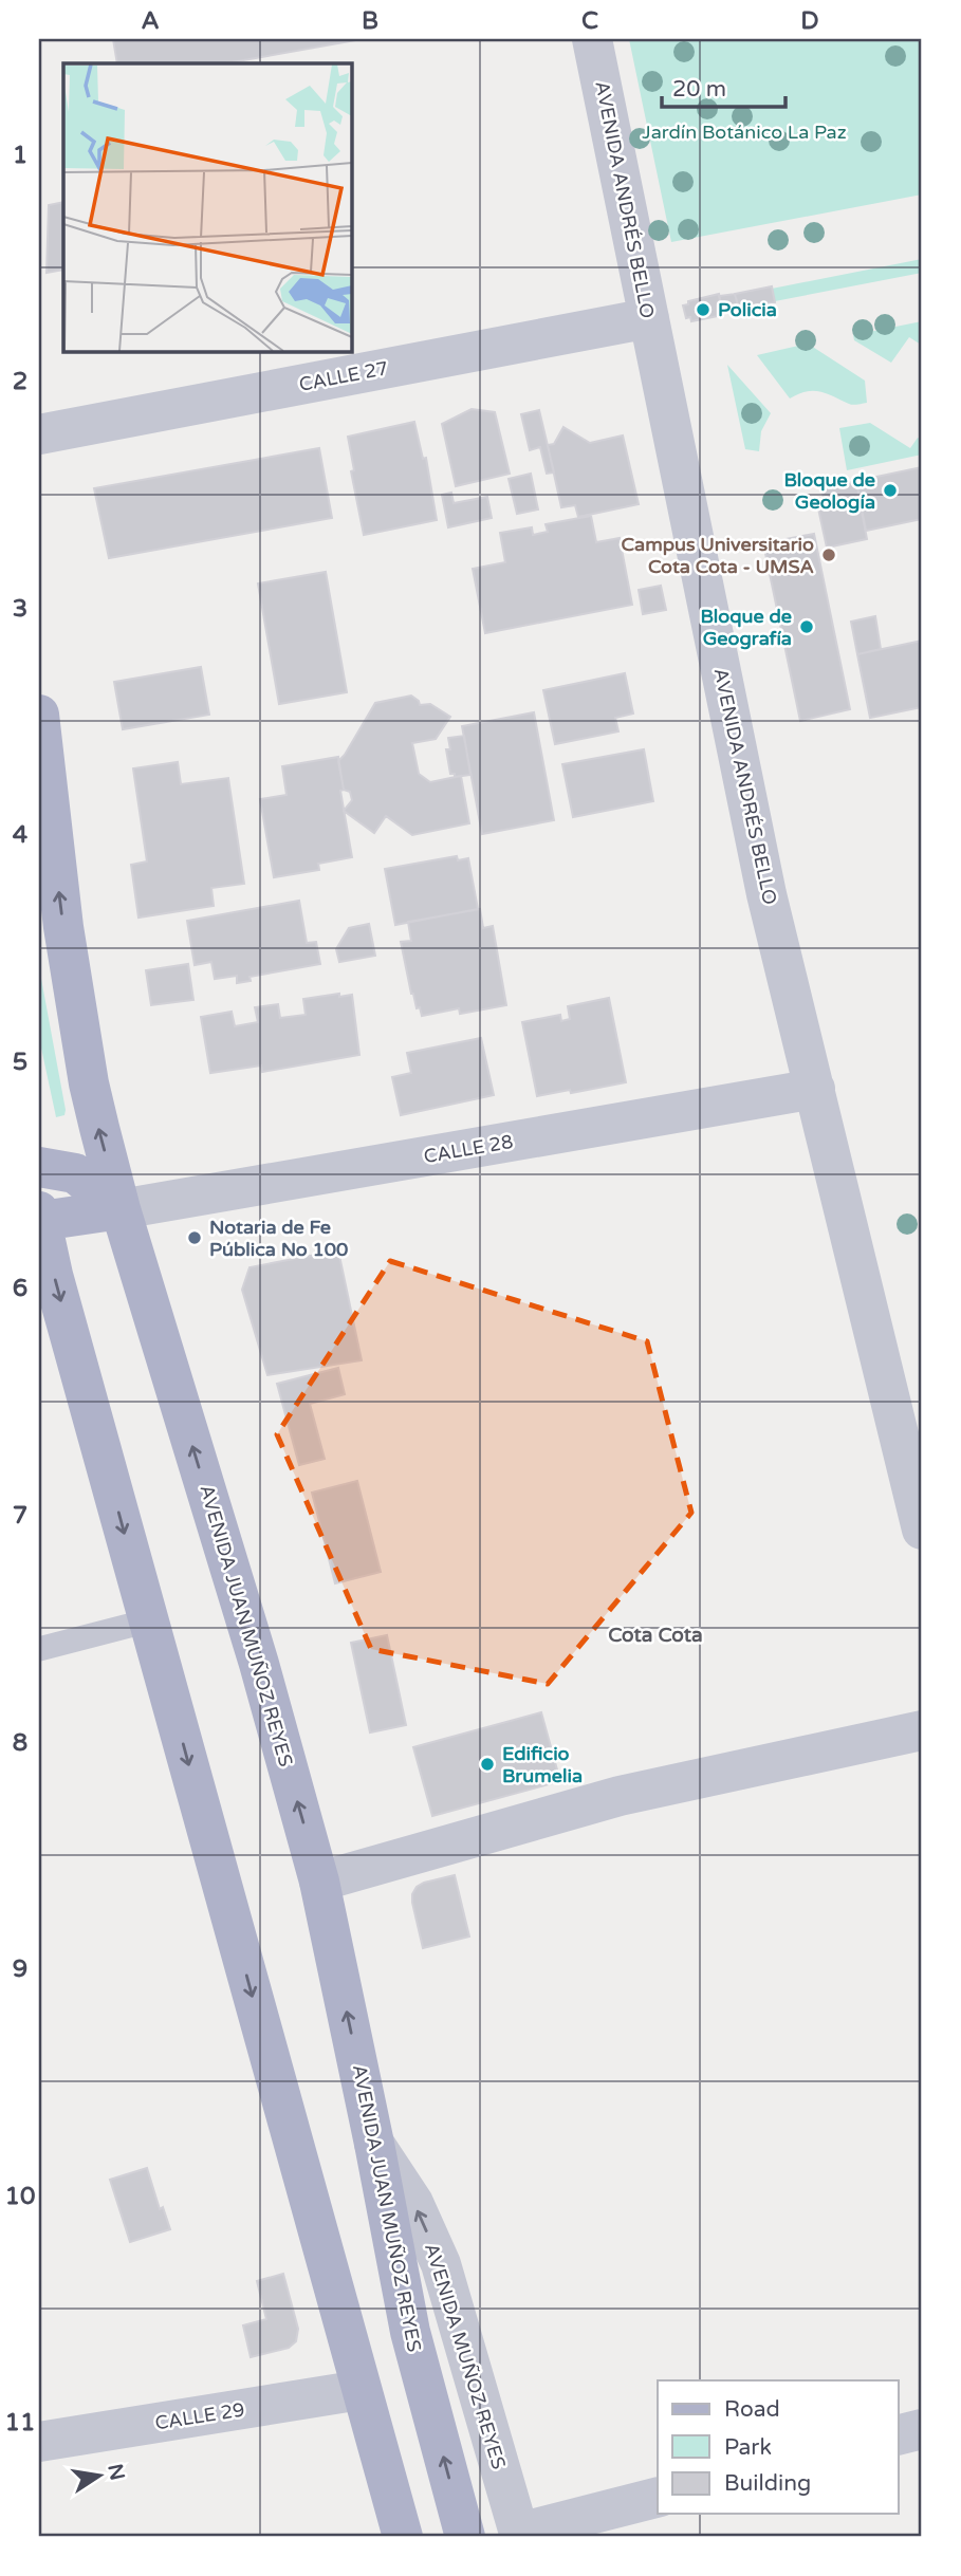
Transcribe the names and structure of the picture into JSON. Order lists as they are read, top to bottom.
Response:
{
  "streets": {
    "main road": ["AVENIDA JUAN MUÑOZ REYES"],
    "street": [
      "AVENIDA ANDRÉS BELLO",
      "CALLE 27",
      "CALLE 28",
      "AVENIDA MUÑOZ REYES",
      "CALLE 29"
    ]
  },
  "crossings": [
    ["AVENIDA ANDRÉS BELLO", "CALLE 27"],
    ["AVENIDA ANDRÉS BELLO", "CALLE 28"],
    ["CALLE 28", "AVENIDA JUAN MUÑOZ REYES"],
    ["AVENIDA JUAN MUÑOZ REYES", "AVENIDA MUÑOZ REYES"]
  ],
  "one_way": ["AVENIDA MUÑOZ REYES"],
  "districts": ["Cota Cota"],
  "parks": ["Jardín Botánico La Paz"],
  "places": [
    "Policia",
    "Bloque de Geología",
    "Campus Universitario Cota Cota - UMSA",
    "Bloque de Geografía",
    "Notaria de Fe Pública No 100",
    "Edificio Brumelia"
  ],
  "legend": ["Road", "Park", "Building"],
  "scale_bar": "20 m",
  "north": "right",
  "grid": {
    "columns": [
      "A",
      "B",
      "C",
      "D"
    ],
    "rows": [
      "1",
      "2",
      "3",
      "4",
      "5",
      "6",
      "7",
      "8",
      "9",
      "10",
      "11"
    ]
  }
}
